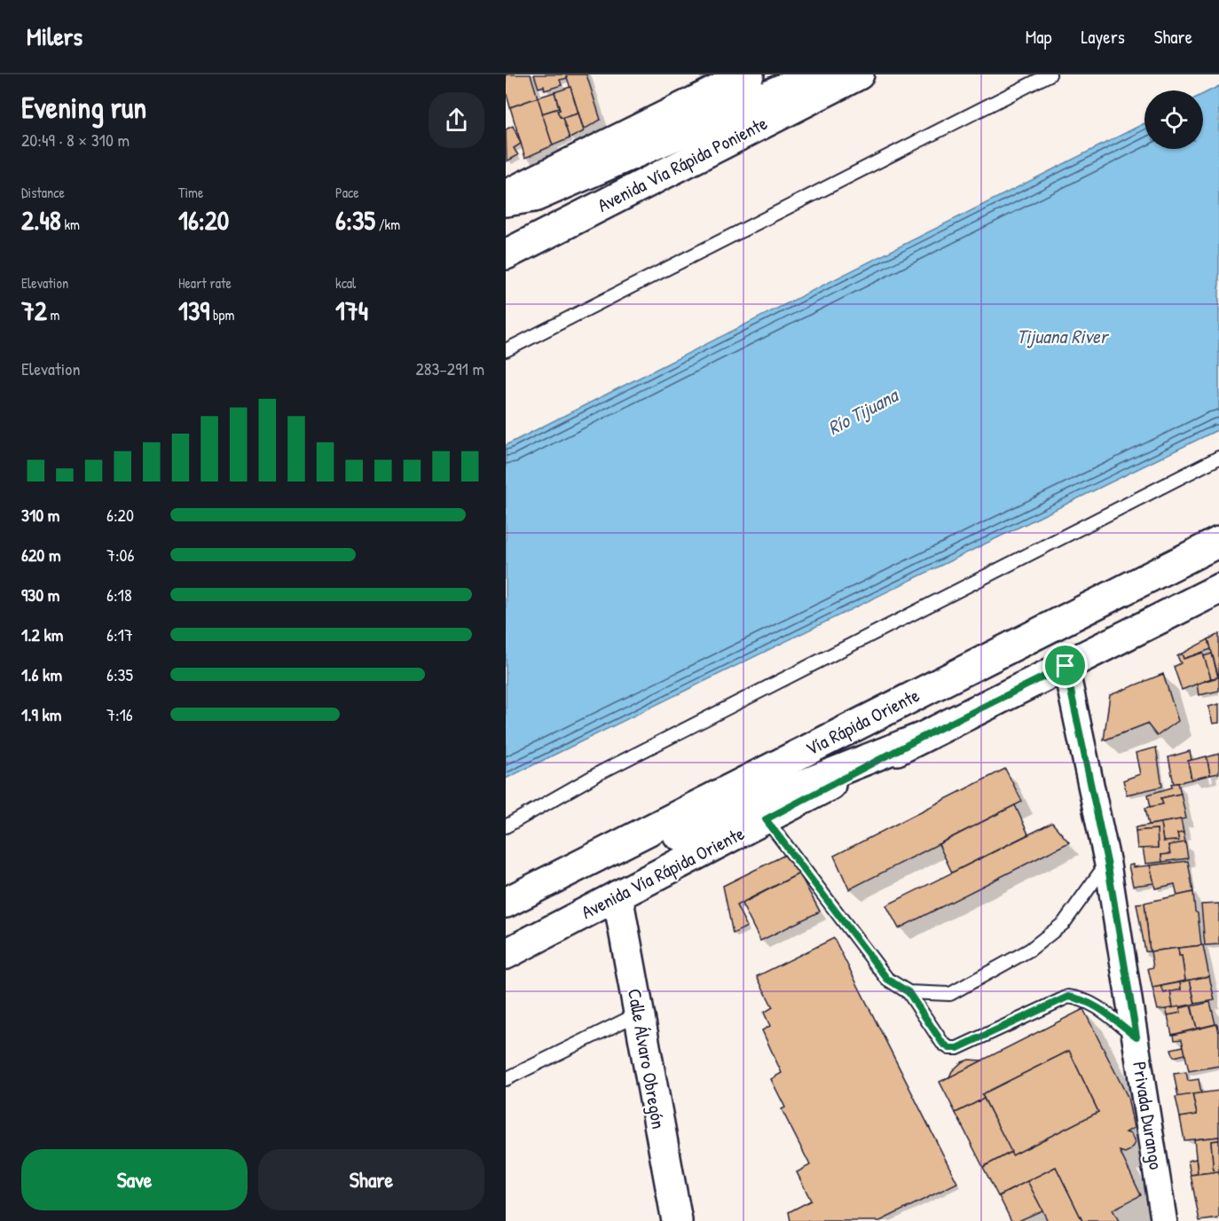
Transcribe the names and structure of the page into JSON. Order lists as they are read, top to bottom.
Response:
{
  "streets": {
    "main road": [
      "Avenida Vía Rápida Poniente",
      "Vía Rápida Oriente",
      "Avenida Vía Rápida Oriente",
      "Calle Álvaro Obregón"
    ],
    "street": ["Privada Durango"]
  },
  "crossings": [
    ["Avenida Vía Rápida Oriente", "Calle Álvaro Obregón"],
    ["Avenida Vía Rápida Oriente", "Privada Durango"]
  ],
  "water": ["Tijuana River", "Río Tijuana"],
  "page": {
    "header": "Milers",
    "nav": ["Map", "Layers", "Share"],
    "heading": ["Evening run", "20:49 · 8 × 310 m"],
    "stats": [
      ["Distance", "2.48 km"],
      ["Time", "16:20"],
      ["Pace", "6:35 /km"],
      ["Elevation", "72 m"],
      ["Heart rate", "139 bpm"],
      ["kcal", "174"]
    ],
    "chart": ["Elevation", "283–291 m"],
    "list": [
      {
        "name": "310 m",
        "note": "6:20"
      },
      {
        "name": "620 m",
        "note": "7:06"
      },
      {
        "name": "930 m",
        "note": "6:18"
      },
      {
        "name": "1.2 km",
        "note": "6:17"
      },
      {
        "name": "1.6 km",
        "note": "6:35"
      },
      {
        "name": "1.9 km",
        "note": "7:16"
      }
    ],
    "buttons": ["Save", "Share"]
  }
}
